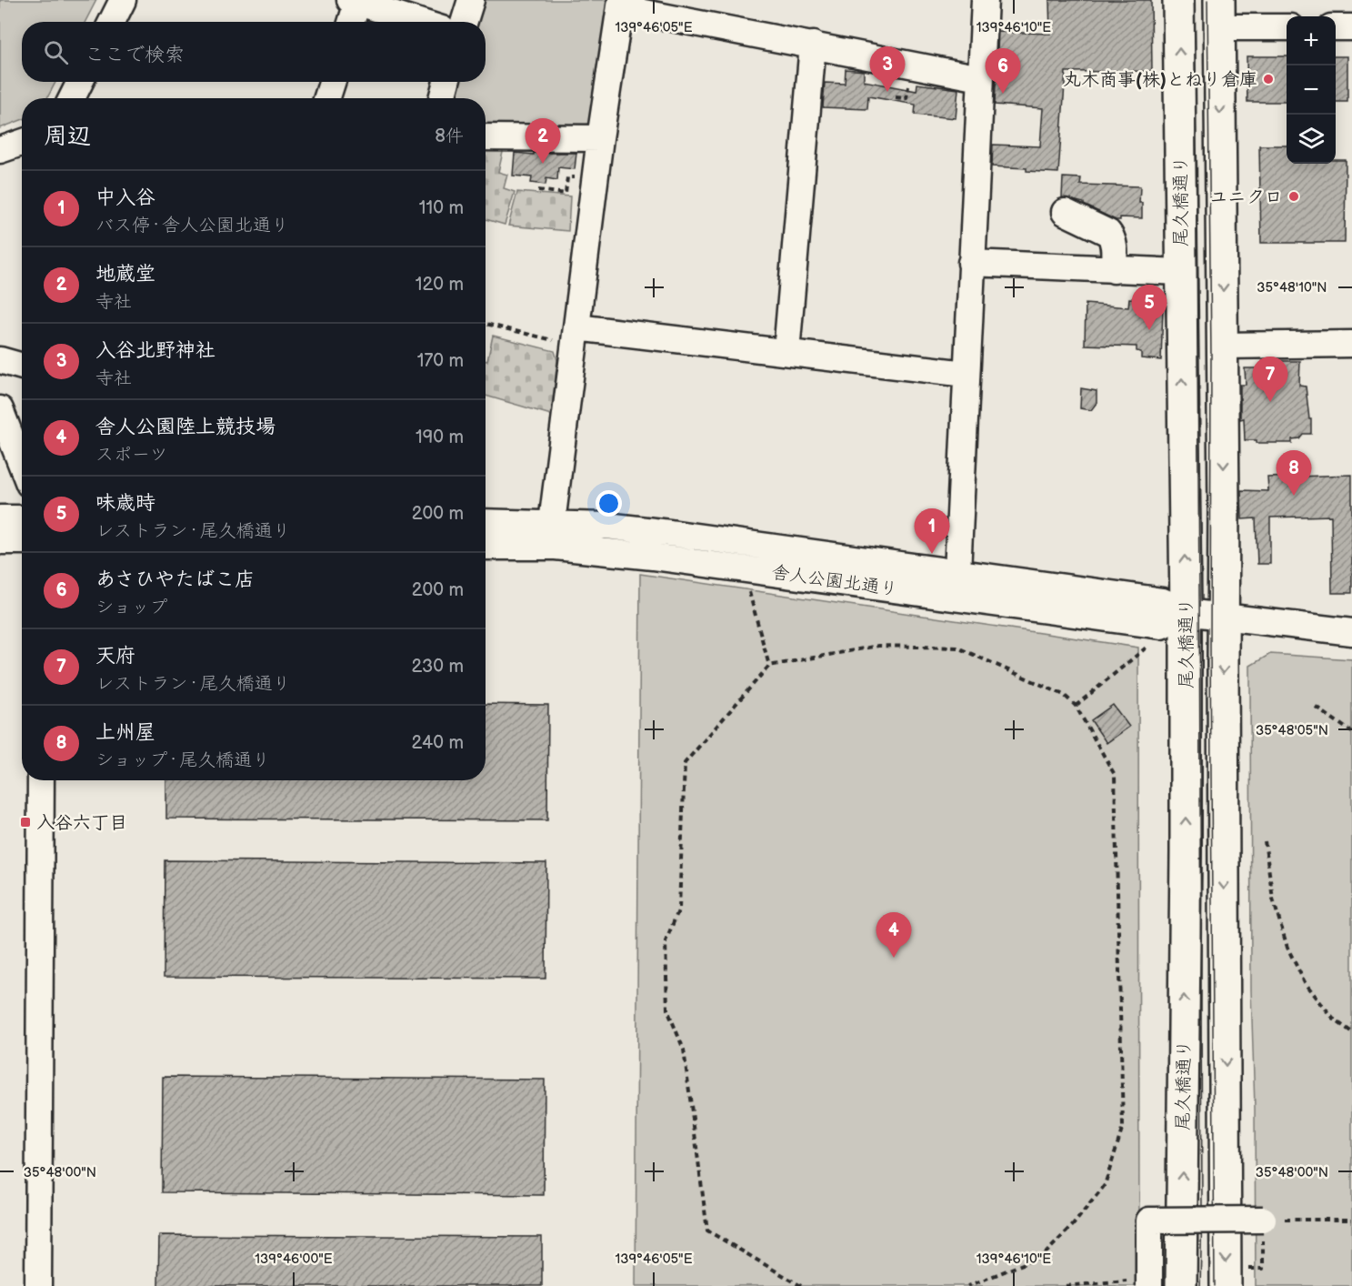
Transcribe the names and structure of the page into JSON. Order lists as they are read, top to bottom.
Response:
{
  "streets": {
    "main road": ["尾久橋通り"],
    "street": ["舎人公園北通り"]
  },
  "crossings": [
    ["尾久橋通り", "舎人公園北通り"]
  ],
  "places": {
    "other": ["丸木商事(株)とねり倉庫", "ユニクロ"],
    "transit": ["入谷六丁目"]
  },
  "page": {
    "map_buttons": ["+", "−"],
    "search": "ここで検索",
    "pins": [
      "3",
      "6",
      "2",
      "5",
      "7",
      "8",
      "1",
      "4"
    ],
    "heading": ["周辺", "8件"],
    "list": [
      {
        "mark": "1",
        "name": "中入谷",
        "note": "バス停 · 舎人公園北通り",
        "value": "110 m"
      },
      {
        "mark": "2",
        "name": "地蔵堂",
        "note": "寺社",
        "value": "120 m"
      },
      {
        "mark": "3",
        "name": "入谷北野神社",
        "note": "寺社",
        "value": "170 m"
      },
      {
        "mark": "4",
        "name": "舎人公園陸上競技場",
        "note": "スポーツ",
        "value": "190 m"
      },
      {
        "mark": "5",
        "name": "味歳時",
        "note": "レストラン · 尾久橋通り",
        "value": "200 m"
      },
      {
        "mark": "6",
        "name": "あさひやたばこ店",
        "note": "ショップ",
        "value": "200 m"
      },
      {
        "mark": "7",
        "name": "天府",
        "note": "レストラン · 尾久橋通り",
        "value": "230 m"
      },
      {
        "mark": "8",
        "name": "上州屋",
        "note": "ショップ · 尾久橋通り",
        "value": "240 m"
      }
    ]
  },
  "coordinates": [
    "139°46'05\"E",
    "139°46'10\"E",
    "35°48'10\"N",
    "35°48'05\"N",
    "35°48'00\"N",
    "139°46'00\"E"
  ]
}
